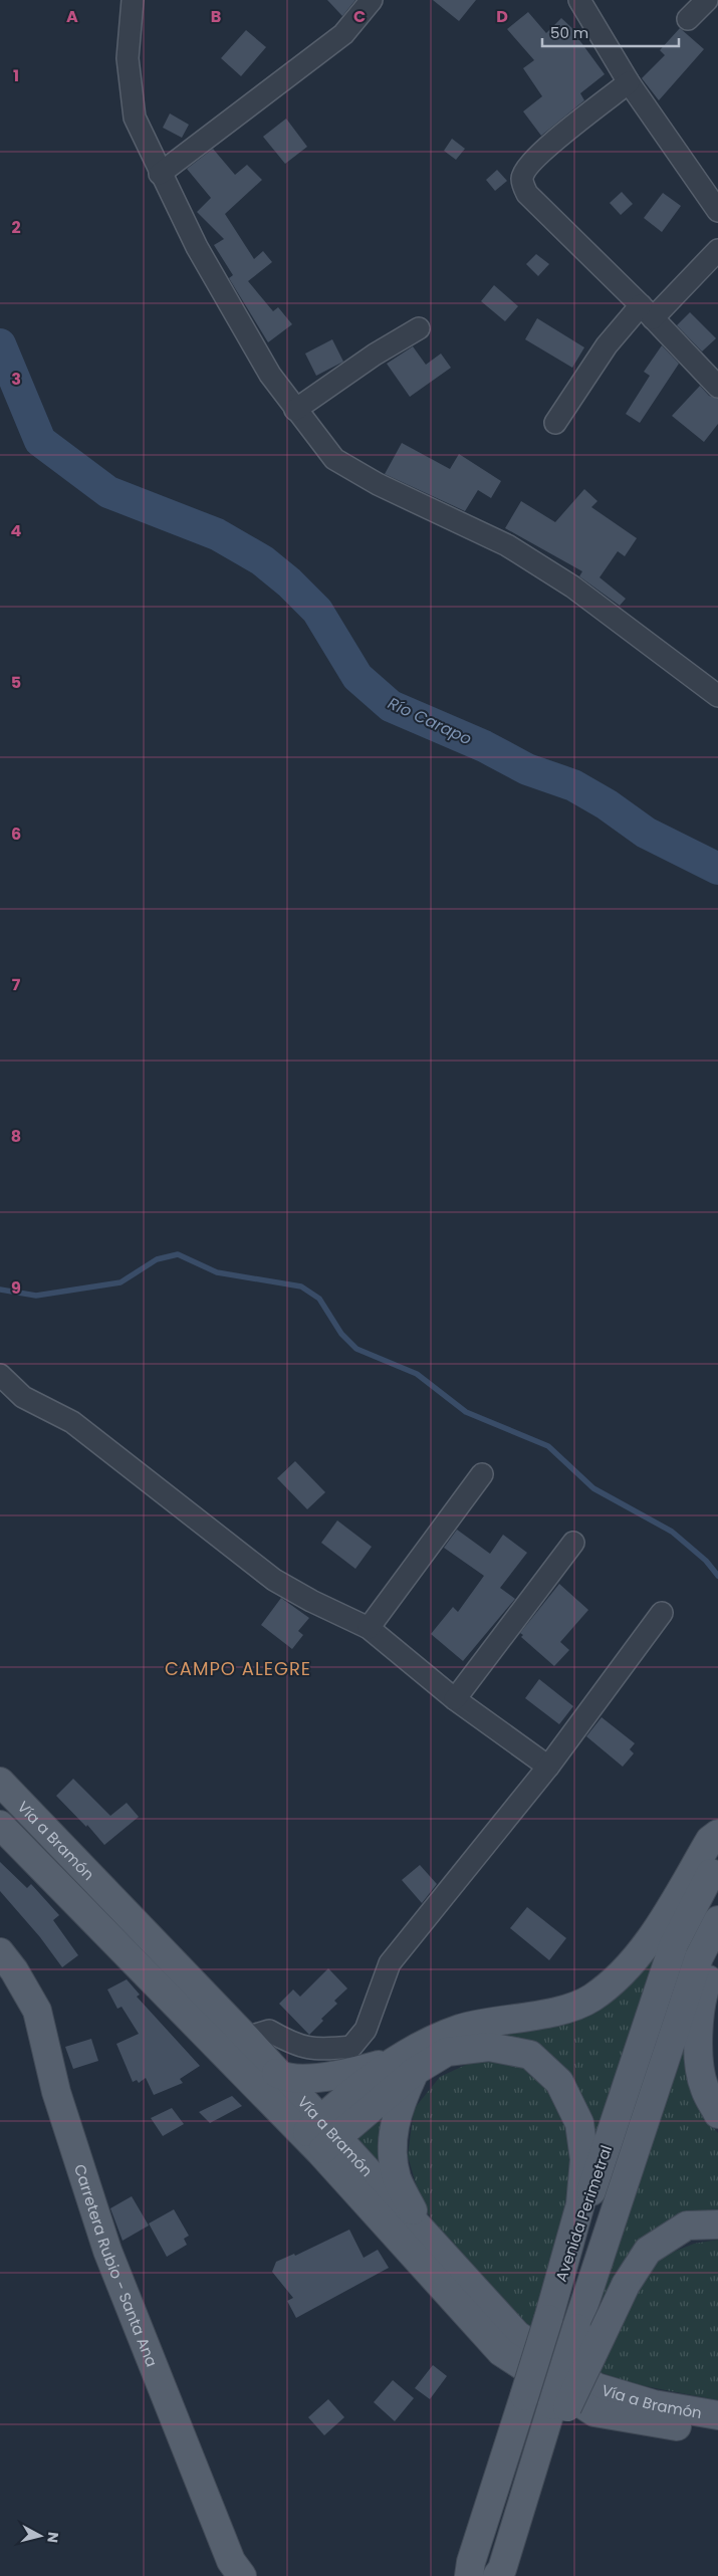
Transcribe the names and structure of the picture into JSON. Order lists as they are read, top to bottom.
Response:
{
  "streets": {
    "main road": ["Vía a Bramón", "Avenida Perimetral", "Carretera Rubio - Santa Ana"]
  },
  "districts": ["CAMPO ALEGRE"],
  "water": ["Río Carapo"],
  "scale_bar": "50 m",
  "north": "right",
  "grid": {
    "columns": [
      "A",
      "B",
      "C",
      "D"
    ],
    "rows": [
      "1",
      "2",
      "3",
      "4",
      "5",
      "6",
      "7",
      "8",
      "9"
    ]
  }
}
